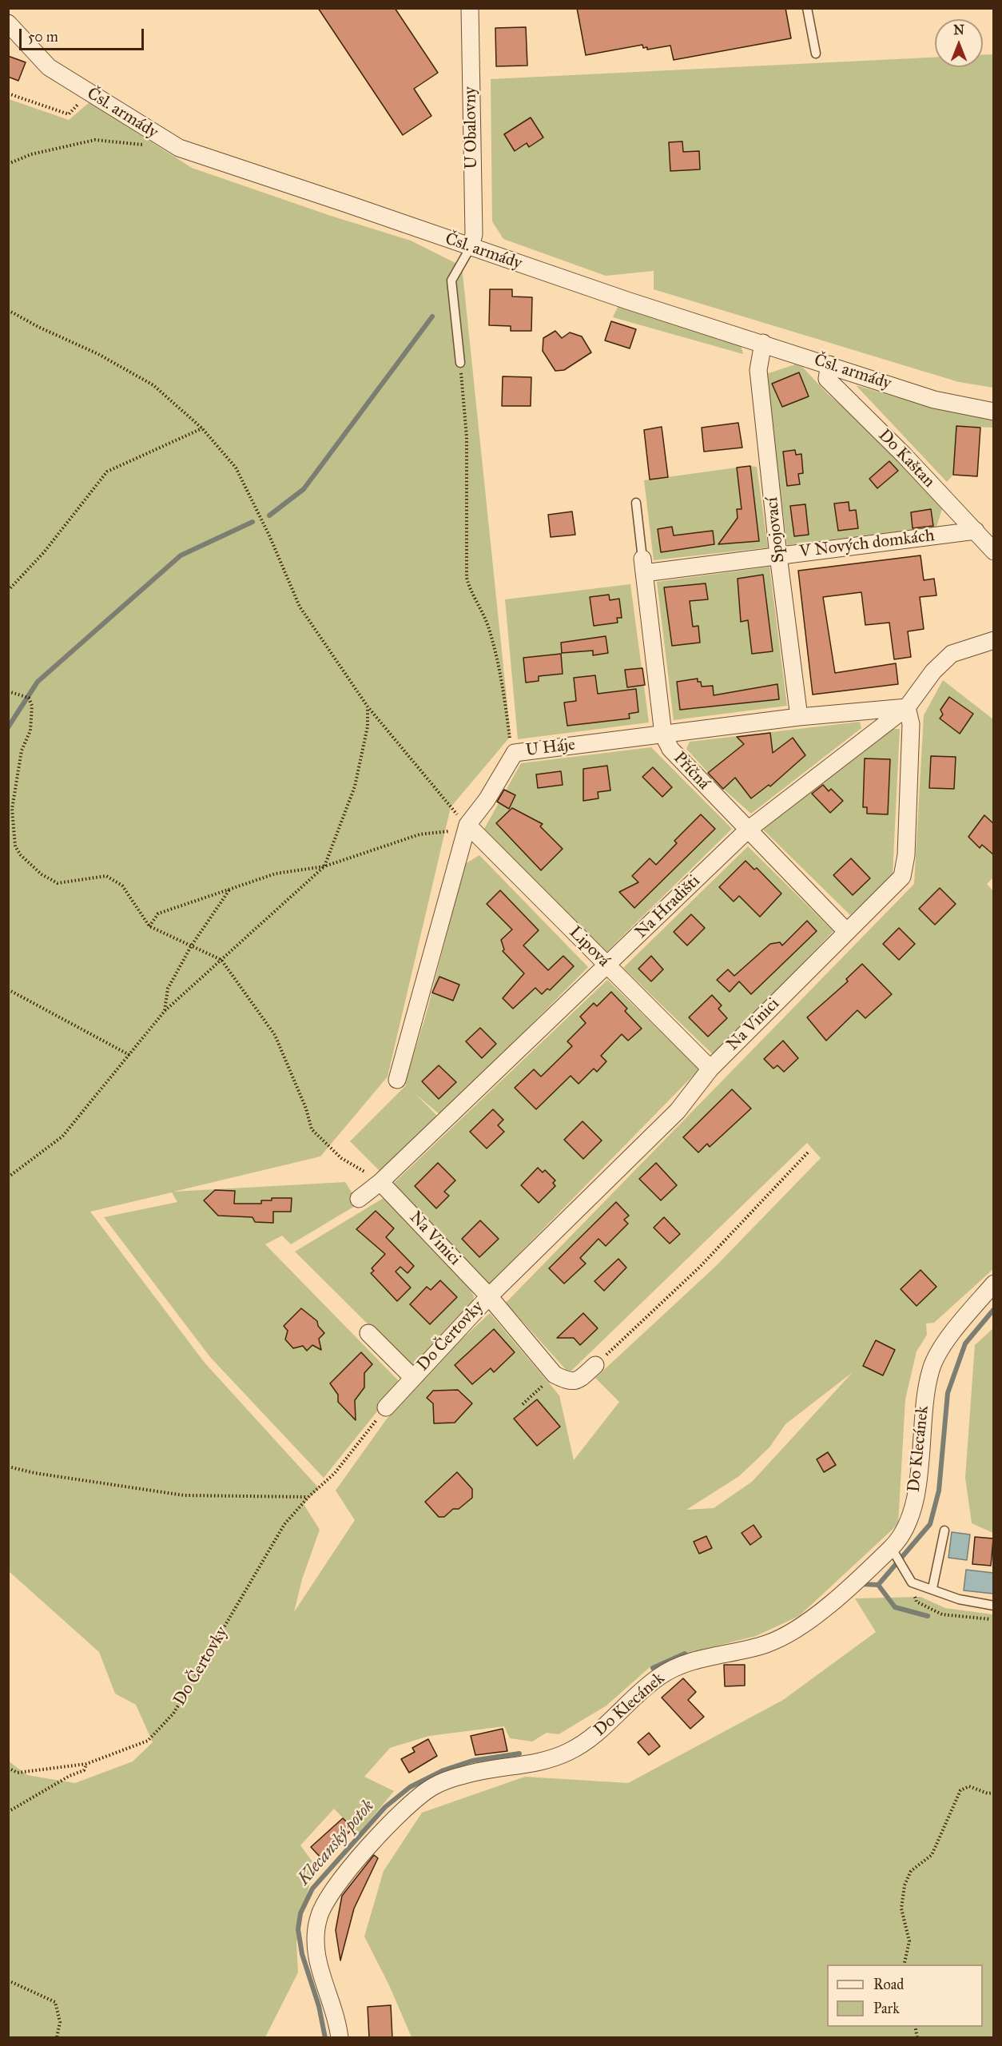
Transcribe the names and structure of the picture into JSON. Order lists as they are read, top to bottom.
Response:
{
  "streets": {
    "street": [
      "Čsl. armády",
      "U Obalovny",
      "Do Kaštan",
      "Spojovací",
      "V Nových domkách",
      "U Háje",
      "Příčná",
      "Na Hradišti",
      "Lipová",
      "Na Vinici",
      "Do Čertovky",
      "Do Klecánek"
    ]
  },
  "crossings": [
    ["Čsl. armády", "U Obalovny"],
    ["Čsl. armády", "Do Kaštan"],
    ["Čsl. armády", "Spojovací"],
    ["Do Kaštan", "V Nových domkách"],
    ["Spojovací", "V Nových domkách"],
    ["Spojovací", "U Háje"],
    ["V Nových domkách", "Příčná"],
    ["U Háje", "Příčná"],
    ["U Háje", "Na Hradišti"],
    ["U Háje", "Lipová"],
    ["U Háje", "Na Vinici"],
    ["Příčná", "Na Hradišti"],
    ["Příčná", "Na Vinici"],
    ["Na Hradišti", "Lipová"],
    ["Na Hradišti", "Na Vinici"],
    ["Lipová", "Na Vinici"],
    ["Na Vinici", "Do Čertovky"]
  ],
  "water": ["Klecanský potok"],
  "legend": ["Road", "Park"],
  "scale_bar": "50 m",
  "north": "top"
}
